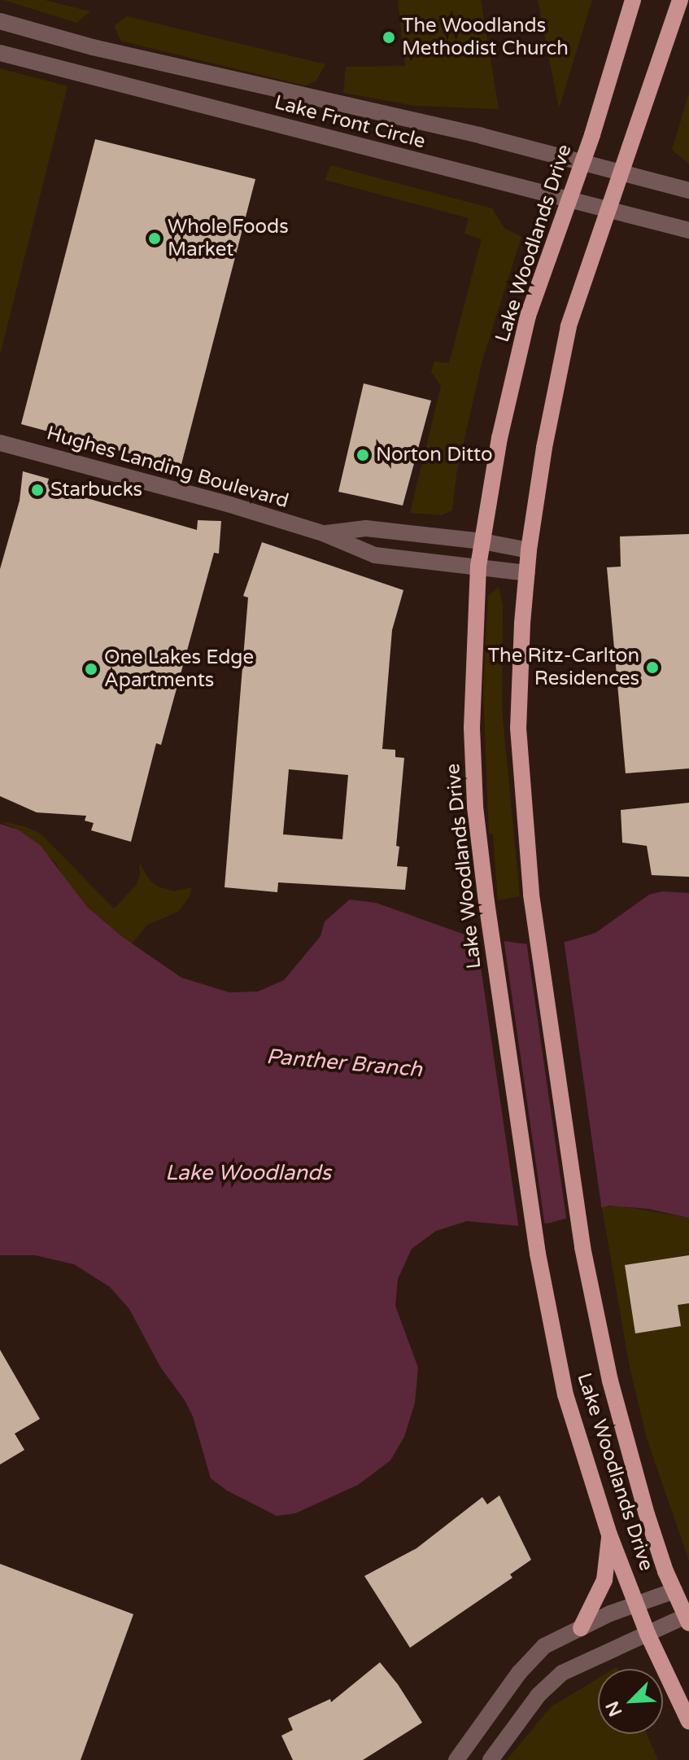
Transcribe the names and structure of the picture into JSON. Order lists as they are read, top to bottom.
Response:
{
  "streets": {
    "main road": ["Lake Woodlands Drive"],
    "street": ["Lake Front Circle", "Hughes Landing Boulevard"]
  },
  "crossings": [
    ["Lake Front Circle", "Lake Woodlands Drive"],
    ["Lake Woodlands Drive", "Hughes Landing Boulevard"]
  ],
  "water": ["Panther Branch", "Lake Woodlands"],
  "places": [
    "The Woodlands Methodist Church",
    "Whole Foods Market",
    "Norton Ditto",
    "Starbucks",
    "The Ritz-Carlton Residences",
    "One Lakes Edge Apartments"
  ],
  "north": "bottom left"
}
